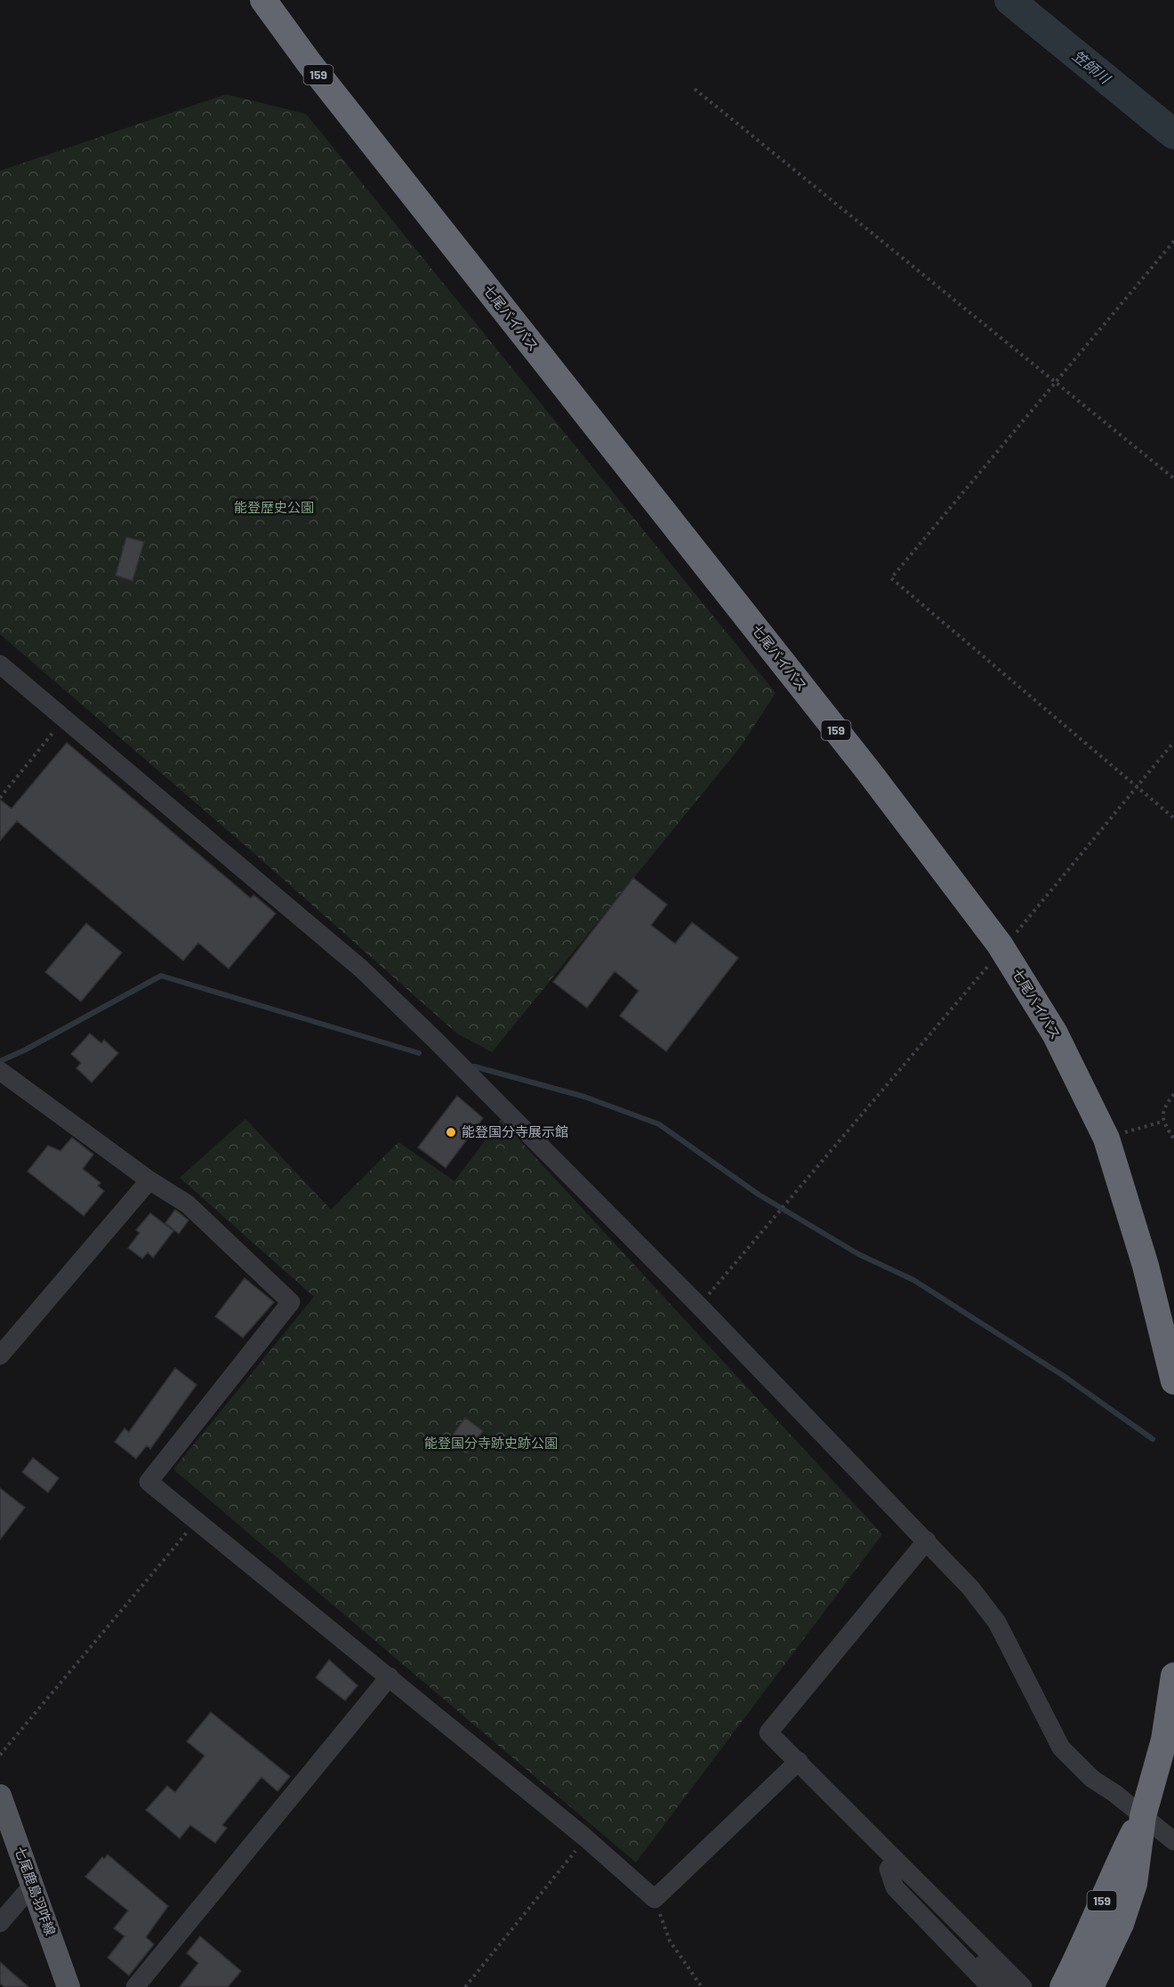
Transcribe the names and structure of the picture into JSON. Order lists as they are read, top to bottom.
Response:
{
  "streets": {
    "highway": ["159", "七尾バイパス"],
    "main road": ["七尾鹿島羽咋線"]
  },
  "water": ["笠師川"],
  "parks": ["能登歴史公園", "能登国分寺跡史跡公園"],
  "places": ["能登国分寺展示館"]
}
